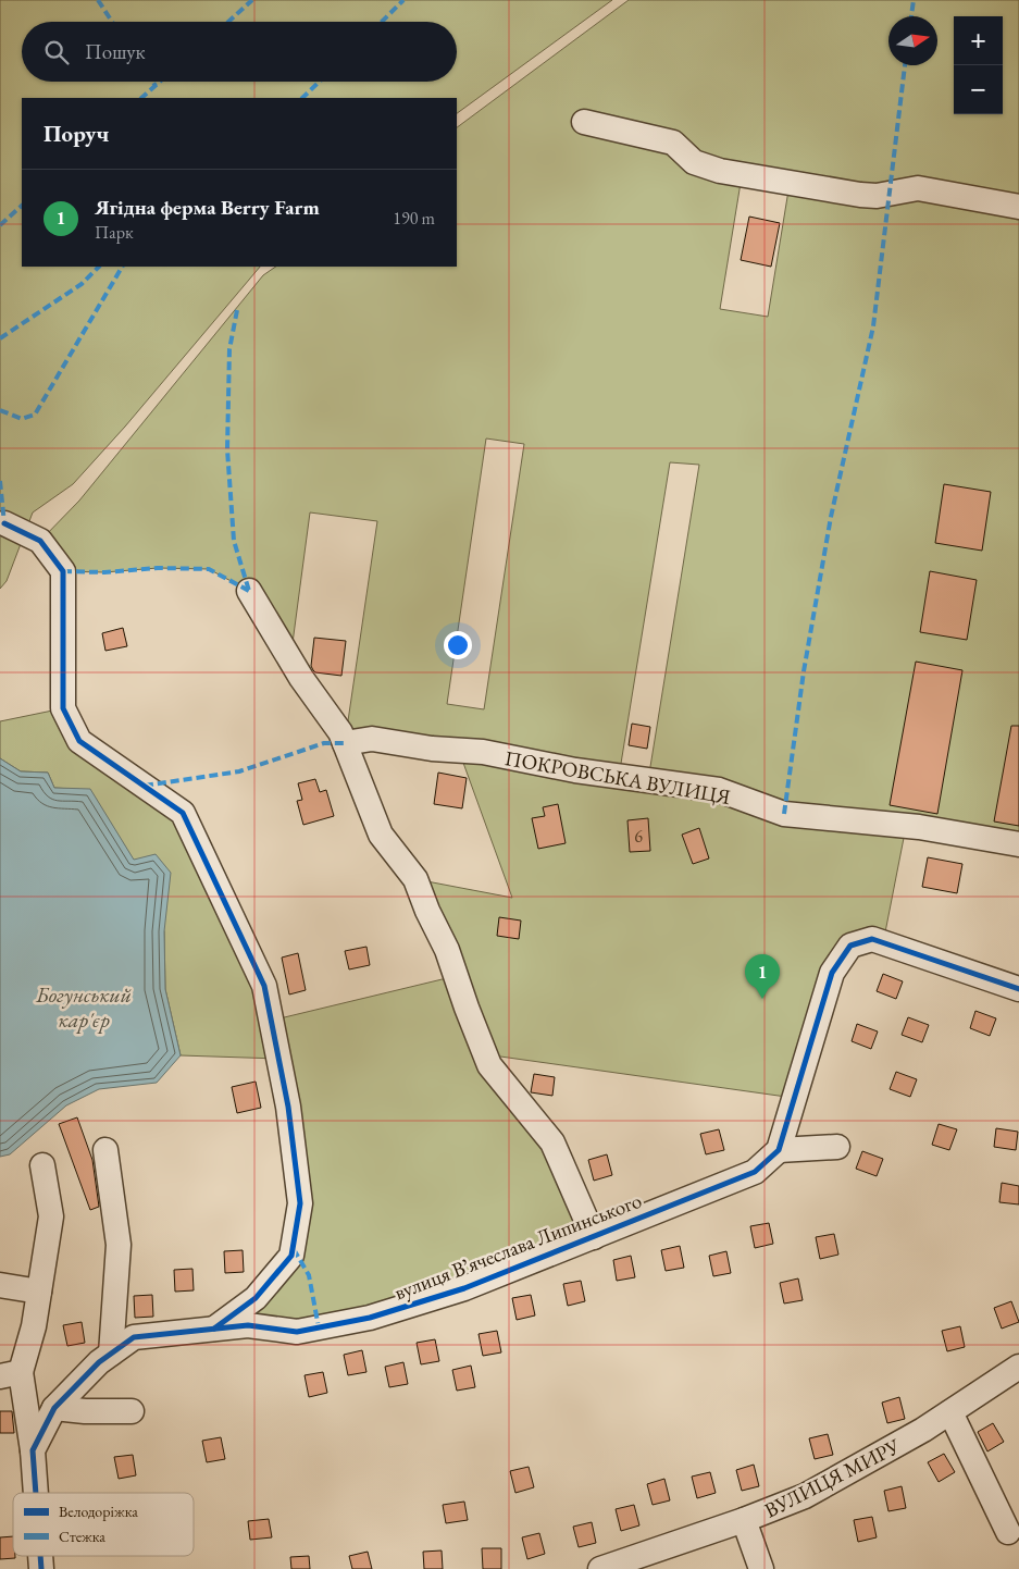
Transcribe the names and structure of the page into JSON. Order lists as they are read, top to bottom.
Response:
{
  "streets": {
    "street": ["ПОКРОВСЬКА ВУЛИЦЯ", "вулиця Вʼячеслава Липинського", "ВУЛИЦЯ МИРУ"]
  },
  "water": ["Богунський кар'єр"],
  "house_numbers": ["6"],
  "legend": ["Велодоріжка", "Стежка"],
  "north": "right",
  "page": {
    "map_buttons": ["+", "−"],
    "search": "Пошук",
    "heading": "Поруч",
    "list": [
      {
        "mark": "1",
        "name": "Ягідна ферма Berry Farm",
        "note": "Парк",
        "value": "190 m"
      }
    ],
    "pins": "1"
  }
}
